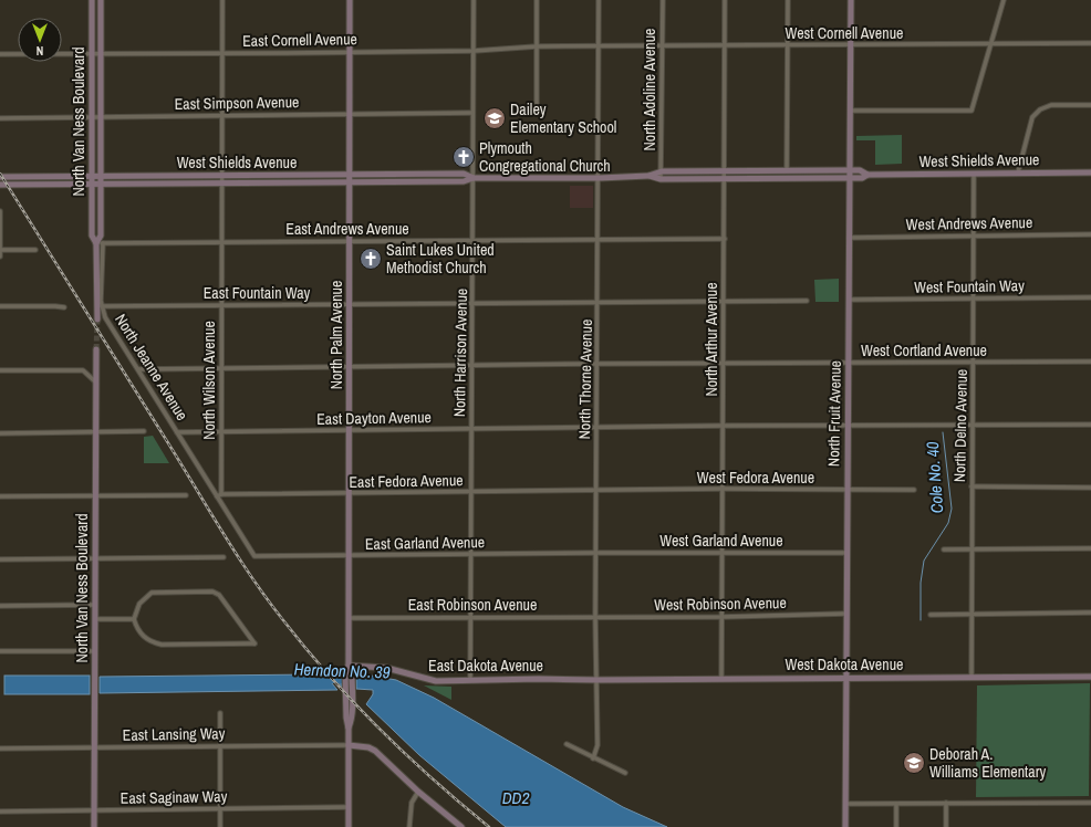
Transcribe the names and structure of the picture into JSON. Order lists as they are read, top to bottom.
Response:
{
  "streets": {
    "street": [
      "West Cornell Avenue",
      "East Cornell Avenue",
      "North Adoline Avenue",
      "East Simpson Avenue",
      "North Van Ness Boulevard",
      "West Shields Avenue",
      "West Andrews Avenue",
      "East Andrews Avenue",
      "West Fountain Way",
      "East Fountain Way",
      "North Palm Avenue",
      "North Arthur Avenue",
      "West Cortland Avenue",
      "North Harrison Avenue",
      "North Jeanne Avenue",
      "North Thorne Avenue",
      "North Wilson Avenue",
      "North Fruit Avenue",
      "East Dayton Avenue",
      "North Delno Avenue",
      "West Fedora Avenue",
      "East Fedora Avenue",
      "West Garland Avenue",
      "East Garland Avenue",
      "West Robinson Avenue",
      "East Robinson Avenue",
      "West Dakota Avenue",
      "East Dakota Avenue",
      "East Lansing Way",
      "East Saginaw Way"
    ]
  },
  "crossings": [
    ["West Cornell Avenue", "East Cornell Avenue"],
    ["West Cornell Avenue", "North Adoline Avenue"],
    ["West Cornell Avenue", "North Arthur Avenue"],
    ["West Cornell Avenue", "North Thorne Avenue"],
    ["West Cornell Avenue", "North Fruit Avenue"],
    ["East Cornell Avenue", "North Van Ness Boulevard"],
    ["East Cornell Avenue", "North Palm Avenue"],
    ["East Cornell Avenue", "North Harrison Avenue"],
    ["East Cornell Avenue", "North Thorne Avenue"],
    ["East Cornell Avenue", "North Wilson Avenue"],
    ["North Adoline Avenue", "West Shields Avenue"],
    ["East Simpson Avenue", "North Van Ness Boulevard"],
    ["East Simpson Avenue", "North Palm Avenue"],
    ["East Simpson Avenue", "North Harrison Avenue"],
    ["East Simpson Avenue", "North Wilson Avenue"],
    ["North Van Ness Boulevard", "West Shields Avenue"],
    ["North Van Ness Boulevard", "East Andrews Avenue"],
    ["North Van Ness Boulevard", "North Jeanne Avenue"],
    ["North Van Ness Boulevard", "East Lansing Way"],
    ["North Van Ness Boulevard", "East Saginaw Way"],
    ["West Shields Avenue", "North Palm Avenue"],
    ["West Shields Avenue", "North Arthur Avenue"],
    ["West Shields Avenue", "North Harrison Avenue"],
    ["West Shields Avenue", "North Thorne Avenue"],
    ["West Shields Avenue", "North Wilson Avenue"],
    ["West Shields Avenue", "North Fruit Avenue"],
    ["West Shields Avenue", "North Delno Avenue"],
    ["West Andrews Avenue", "North Fruit Avenue"],
    ["West Andrews Avenue", "North Delno Avenue"],
    ["East Andrews Avenue", "North Palm Avenue"],
    ["East Andrews Avenue", "North Harrison Avenue"],
    ["East Andrews Avenue", "North Jeanne Avenue"],
    ["East Andrews Avenue", "North Thorne Avenue"],
    ["East Andrews Avenue", "North Wilson Avenue"],
    ["West Fountain Way", "North Fruit Avenue"],
    ["West Fountain Way", "North Delno Avenue"],
    ["East Fountain Way", "North Palm Avenue"],
    ["East Fountain Way", "North Harrison Avenue"],
    ["East Fountain Way", "North Jeanne Avenue"],
    ["East Fountain Way", "North Thorne Avenue"],
    ["East Fountain Way", "North Wilson Avenue"],
    ["North Palm Avenue", "West Cortland Avenue"],
    ["North Palm Avenue", "East Dayton Avenue"],
    ["North Palm Avenue", "East Fedora Avenue"],
    ["North Palm Avenue", "East Garland Avenue"],
    ["North Palm Avenue", "East Robinson Avenue"],
    ["North Palm Avenue", "East Dakota Avenue"],
    ["North Palm Avenue", "East Lansing Way"],
    ["North Palm Avenue", "East Saginaw Way"],
    ["North Arthur Avenue", "West Cortland Avenue"],
    ["North Arthur Avenue", "East Dayton Avenue"],
    ["North Arthur Avenue", "West Fedora Avenue"],
    ["North Arthur Avenue", "West Garland Avenue"],
    ["North Arthur Avenue", "West Robinson Avenue"],
    ["North Arthur Avenue", "West Dakota Avenue"],
    ["West Cortland Avenue", "North Harrison Avenue"],
    ["West Cortland Avenue", "North Jeanne Avenue"],
    ["West Cortland Avenue", "North Thorne Avenue"],
    ["West Cortland Avenue", "North Wilson Avenue"],
    ["West Cortland Avenue", "North Fruit Avenue"],
    ["West Cortland Avenue", "North Delno Avenue"],
    ["North Harrison Avenue", "East Dayton Avenue"],
    ["North Harrison Avenue", "East Fedora Avenue"],
    ["North Harrison Avenue", "East Garland Avenue"],
    ["North Harrison Avenue", "East Robinson Avenue"],
    ["North Harrison Avenue", "East Dakota Avenue"],
    ["North Jeanne Avenue", "North Wilson Avenue"],
    ["North Jeanne Avenue", "East Dayton Avenue"],
    ["North Jeanne Avenue", "East Fedora Avenue"],
    ["North Jeanne Avenue", "East Garland Avenue"],
    ["North Thorne Avenue", "East Dayton Avenue"],
    ["North Thorne Avenue", "West Fedora Avenue"],
    ["North Thorne Avenue", "East Fedora Avenue"],
    ["North Thorne Avenue", "West Garland Avenue"],
    ["North Thorne Avenue", "East Garland Avenue"],
    ["North Thorne Avenue", "West Robinson Avenue"],
    ["North Thorne Avenue", "East Robinson Avenue"],
    ["North Thorne Avenue", "West Dakota Avenue"],
    ["North Thorne Avenue", "East Dakota Avenue"],
    ["North Wilson Avenue", "East Dayton Avenue"],
    ["North Wilson Avenue", "East Fedora Avenue"],
    ["North Fruit Avenue", "East Dayton Avenue"],
    ["North Fruit Avenue", "West Fedora Avenue"],
    ["North Fruit Avenue", "West Garland Avenue"],
    ["North Fruit Avenue", "West Robinson Avenue"],
    ["North Fruit Avenue", "West Dakota Avenue"],
    ["East Dayton Avenue", "North Delno Avenue"],
    ["North Delno Avenue", "West Dakota Avenue"],
    ["West Fedora Avenue", "East Fedora Avenue"],
    ["West Garland Avenue", "East Garland Avenue"],
    ["West Robinson Avenue", "East Robinson Avenue"],
    ["West Dakota Avenue", "East Dakota Avenue"]
  ],
  "water": ["Cole No. 40", "Herndon No. 39", "DD2"],
  "places": {
    "school or university": ["Dailey Elementary School", "Deborah A. Williams Elementary"],
    "church": ["Plymouth Congregational Church", "Saint Lukes United Methodist Church"]
  },
  "north": "bottom"
}
